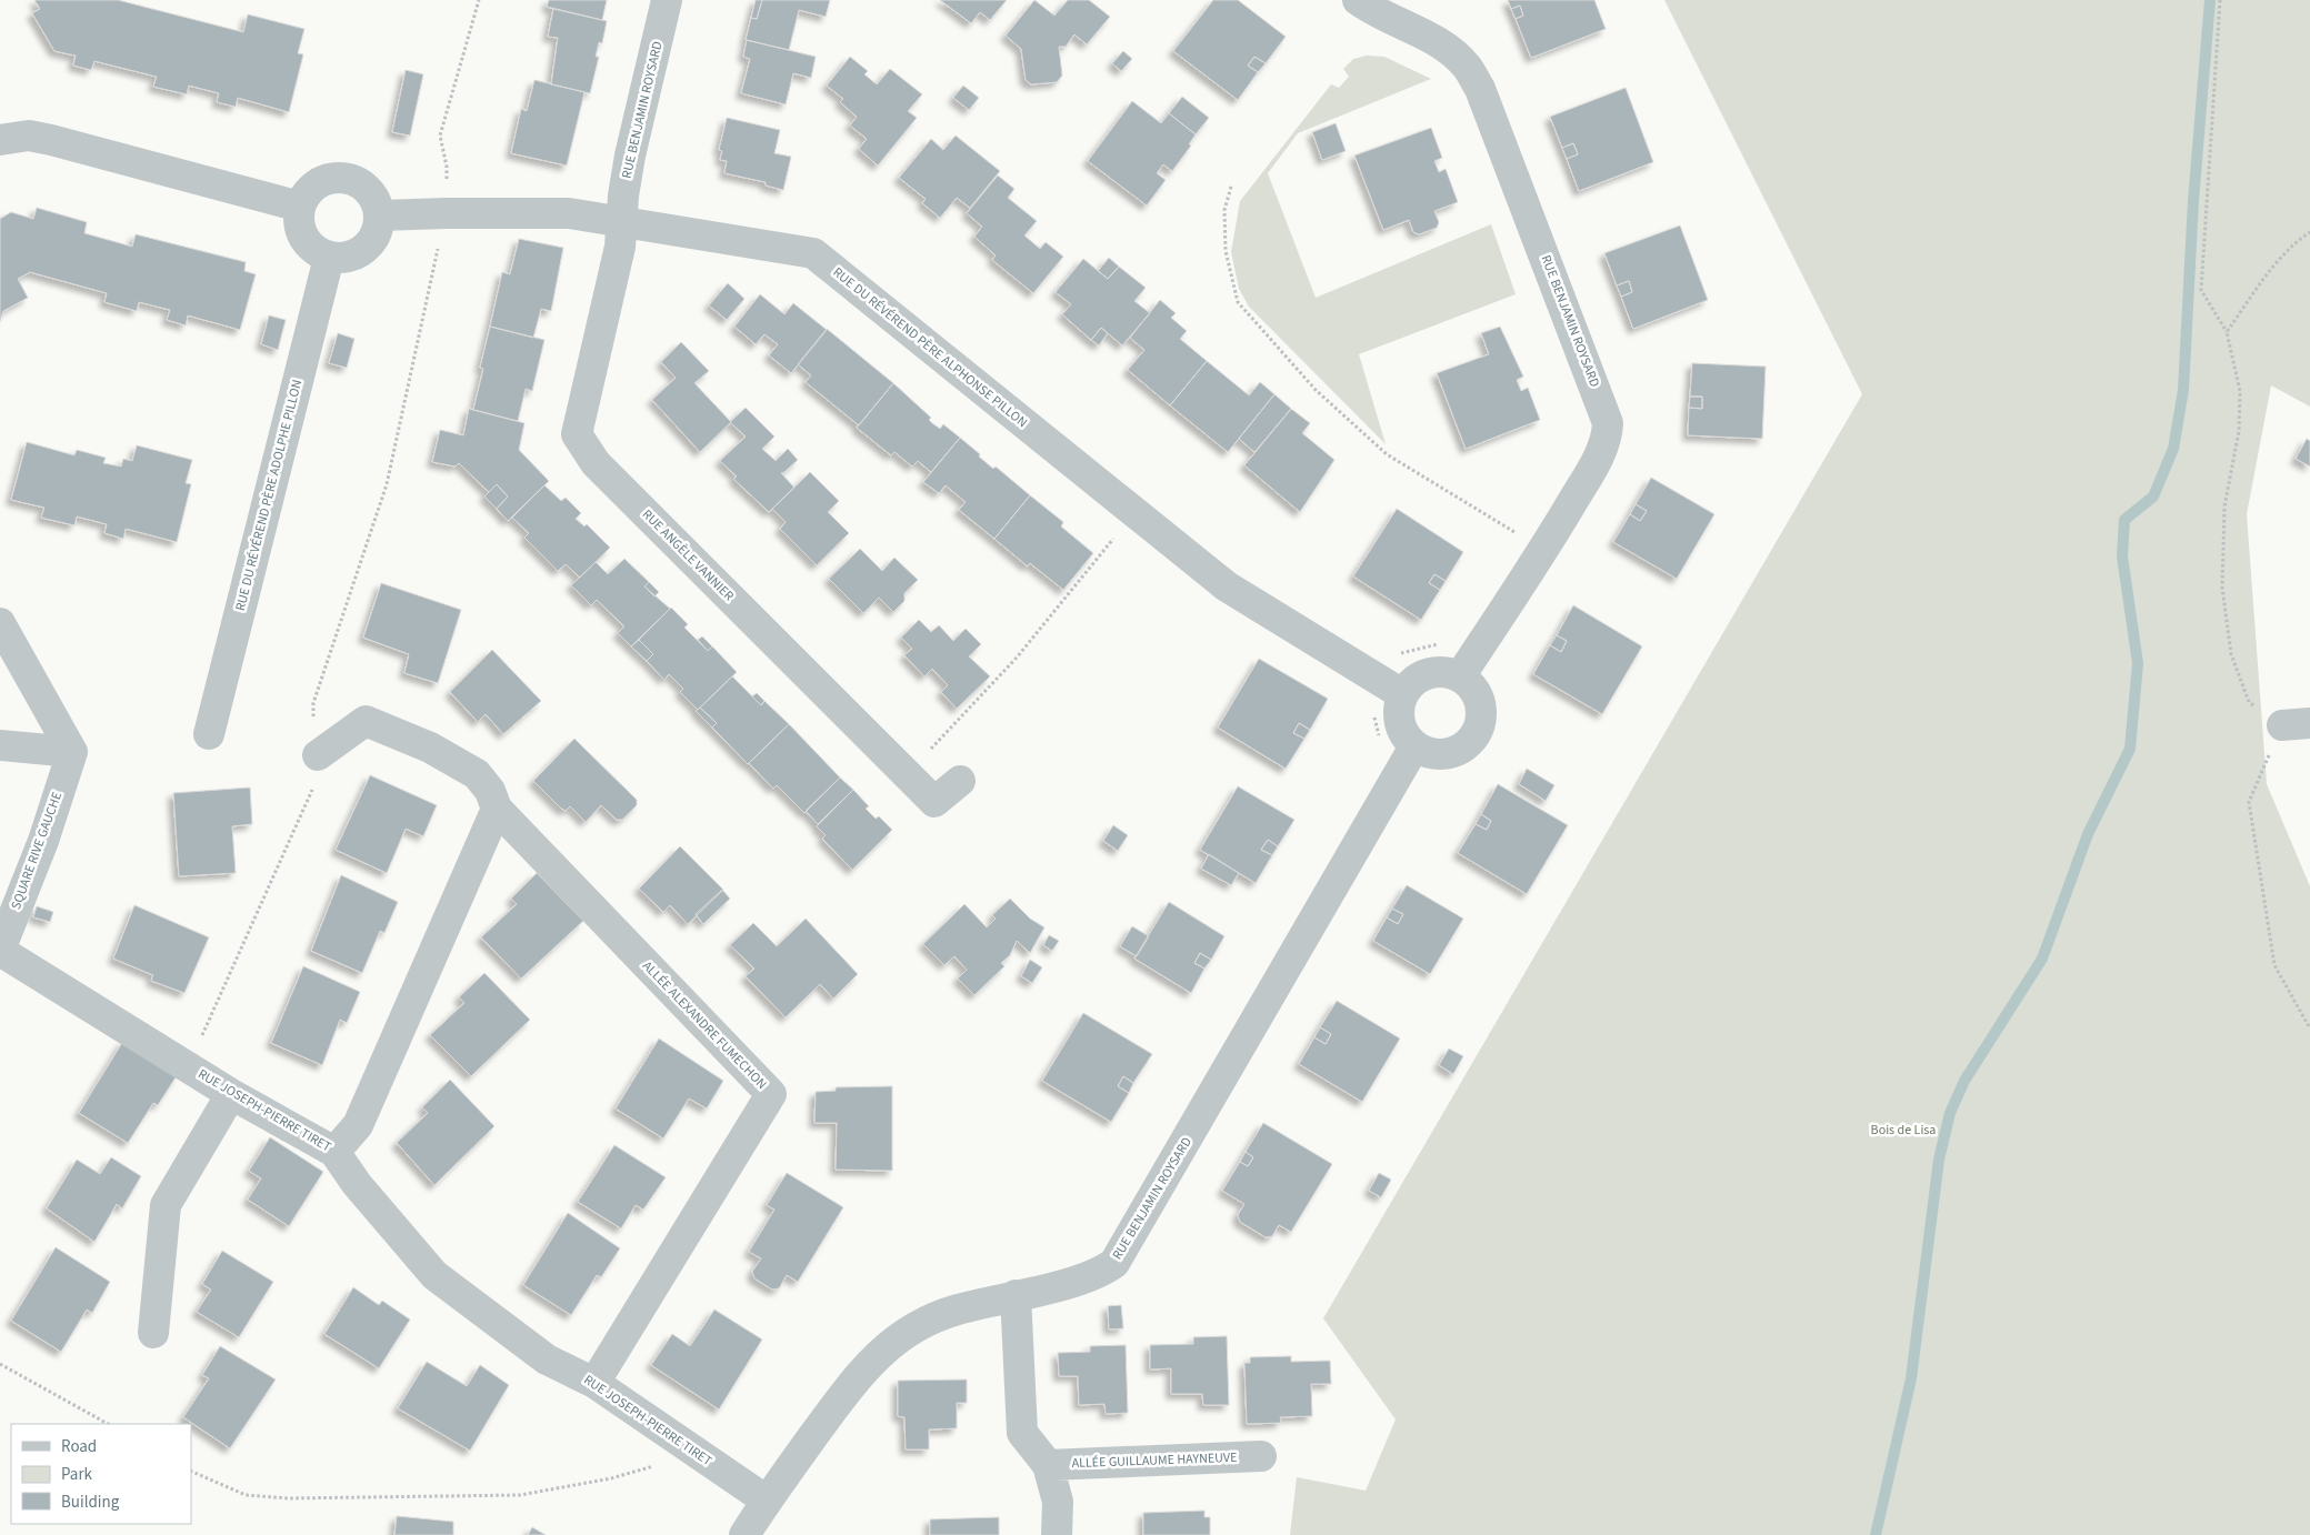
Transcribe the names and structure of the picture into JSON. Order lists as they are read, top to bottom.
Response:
{
  "streets": {
    "street": [
      "RUE BENJAMIN ROYSARD",
      "RUE DU RÉVÉREND PÈRE ALPHONSE PILLON",
      "RUE DU RÉVÉREND PÈRE ADOLPHE PILLON",
      "RUE ANGÈLE VANNIER",
      "SQUARE RIVE GAUCHE",
      "ALLÉE ALEXANDRE FUMECHON",
      "RUE JOSEPH-PIERRE TIRET",
      "ALLÉE GUILLAUME HAYNEUVE"
    ]
  },
  "crossings": [
    ["RUE BENJAMIN ROYSARD", "RUE DU RÉVÉREND PÈRE ALPHONSE PILLON"],
    ["RUE BENJAMIN ROYSARD", "RUE ANGÈLE VANNIER"],
    ["RUE BENJAMIN ROYSARD", "RUE JOSEPH-PIERRE TIRET"],
    ["RUE DU RÉVÉREND PÈRE ALPHONSE PILLON", "RUE DU RÉVÉREND PÈRE ADOLPHE PILLON"],
    ["RUE DU RÉVÉREND PÈRE ALPHONSE PILLON", "RUE ANGÈLE VANNIER"],
    ["SQUARE RIVE GAUCHE", "RUE JOSEPH-PIERRE TIRET"],
    ["ALLÉE ALEXANDRE FUMECHON", "RUE JOSEPH-PIERRE TIRET"]
  ],
  "parks": ["Bois de Lisa"],
  "legend": ["Road", "Park", "Building"]
}
